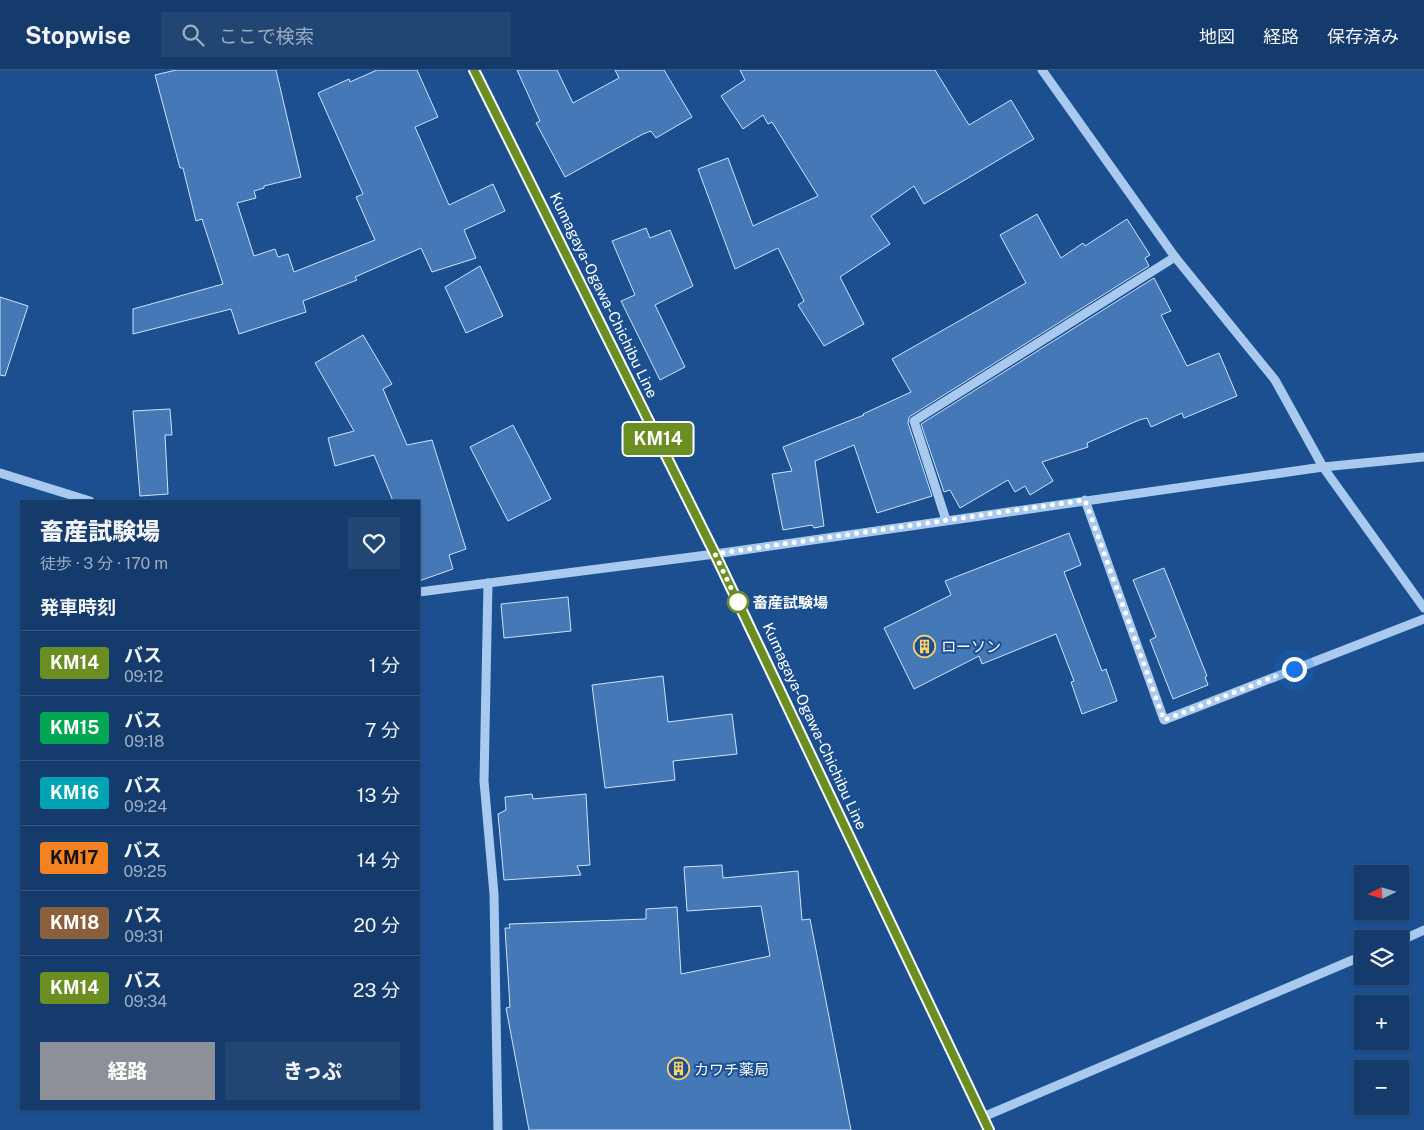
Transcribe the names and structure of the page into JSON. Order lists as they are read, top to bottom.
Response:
{
  "streets": {
    "main road": ["Kumagaya-Ogawa-Chichibu Line"]
  },
  "places": {
    "other": ["畜産試験場"],
    "building": ["ローソン", "カワチ薬局"]
  },
  "lines": ["bus line KM14"],
  "north": "left",
  "page": {
    "header": "Stopwise",
    "search": "ここで検索",
    "nav": ["地図", "経路", "保存済み"],
    "on_map": "KM14",
    "heading": [
      ["畜産試験場", "徒歩 · 3 分 · 170 m"],
      "発車時刻"
    ],
    "list": [
      {
        "mark": "KM14",
        "name": "バス",
        "note": "09:12",
        "value": "1 分"
      },
      {
        "mark": "KM15",
        "name": "バス",
        "note": "09:18",
        "value": "7 分"
      },
      {
        "mark": "KM16",
        "name": "バス",
        "note": "09:24",
        "value": "13 分"
      },
      {
        "mark": "KM17",
        "name": "バス",
        "note": "09:25",
        "value": "14 分"
      },
      {
        "mark": "KM18",
        "name": "バス",
        "note": "09:31",
        "value": "20 分"
      },
      {
        "mark": "KM14",
        "name": "バス",
        "note": "09:34",
        "value": "23 分"
      }
    ],
    "map_buttons": ["+", "−"],
    "buttons": ["経路", "きっぷ"]
  }
}
